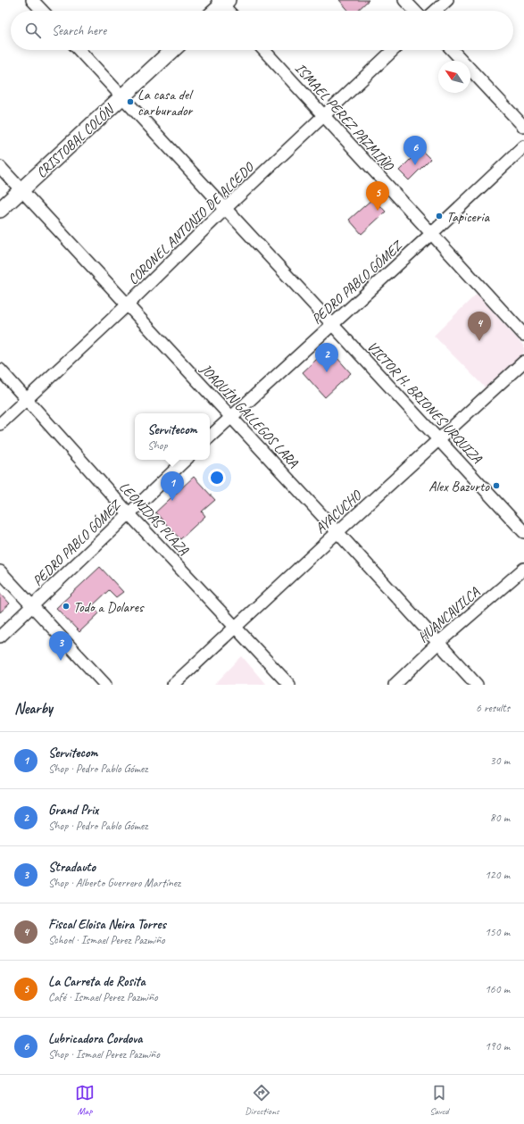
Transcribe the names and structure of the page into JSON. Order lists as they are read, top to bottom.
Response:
{
  "streets": {
    "street": [
      "ISMAEL PEREZ PAZMIÑO",
      "CRISTOBAL COLÓN",
      "CORONEL ANTONIO DE ALCEDO",
      "PEDRO PABLO GÓMEZ",
      "VICTOR H. BRIONES URQUIZA",
      "JOAQUÍN GALLEGOS LARA",
      "AYACUCHO",
      "LEONIDAS PLAZA",
      "HUANCAVILCA"
    ]
  },
  "crossings": [
    ["ISMAEL PEREZ PAZMIÑO", "CORONEL ANTONIO DE ALCEDO"],
    ["ISMAEL PEREZ PAZMIÑO", "PEDRO PABLO GÓMEZ"],
    ["CRISTOBAL COLÓN", "VICTOR H. BRIONES URQUIZA"],
    ["CRISTOBAL COLÓN", "JOAQUÍN GALLEGOS LARA"],
    ["CORONEL ANTONIO DE ALCEDO", "VICTOR H. BRIONES URQUIZA"],
    ["CORONEL ANTONIO DE ALCEDO", "JOAQUÍN GALLEGOS LARA"],
    ["CORONEL ANTONIO DE ALCEDO", "LEONIDAS PLAZA"],
    ["PEDRO PABLO GÓMEZ", "VICTOR H. BRIONES URQUIZA"],
    ["PEDRO PABLO GÓMEZ", "JOAQUÍN GALLEGOS LARA"],
    ["PEDRO PABLO GÓMEZ", "LEONIDAS PLAZA"],
    ["VICTOR H. BRIONES URQUIZA", "AYACUCHO"],
    ["JOAQUÍN GALLEGOS LARA", "AYACUCHO"],
    ["JOAQUÍN GALLEGOS LARA", "HUANCAVILCA"],
    ["AYACUCHO", "LEONIDAS PLAZA"]
  ],
  "places": [
    "La casa del carburador",
    "Tapiceria",
    "Alex Bazurto",
    "Todo a Dolares"
  ],
  "north": "top left",
  "page": {
    "search": "Search here",
    "pins": [
      "6",
      "5",
      "4",
      "2",
      "1",
      "3"
    ],
    "popup": ["Servitecom", "Shop"],
    "heading": ["Nearby", "6 results"],
    "list": [
      {
        "mark": "1",
        "name": "Servitecom",
        "note": "Shop · Pedro Pablo Gómez",
        "value": "30 m"
      },
      {
        "mark": "2",
        "name": "Grand Prix",
        "note": "Shop · Pedro Pablo Gómez",
        "value": "80 m"
      },
      {
        "mark": "3",
        "name": "Stradauto",
        "note": "Shop · Alberto Guerrero Martínez",
        "value": "120 m"
      },
      {
        "mark": "4",
        "name": "Fiscal Eloisa Neira Torres",
        "note": "School · Ismael Perez Pazmiño",
        "value": "150 m"
      },
      {
        "mark": "5",
        "name": "La Carreta de Rosita",
        "note": "Café · Ismael Perez Pazmiño",
        "value": "160 m"
      },
      {
        "mark": "6",
        "name": "Lubricadora Cordova",
        "note": "Shop · Ismael Perez Pazmiño",
        "value": "190 m"
      }
    ],
    "nav": ["Map", "Directions", "Saved"]
  }
}
